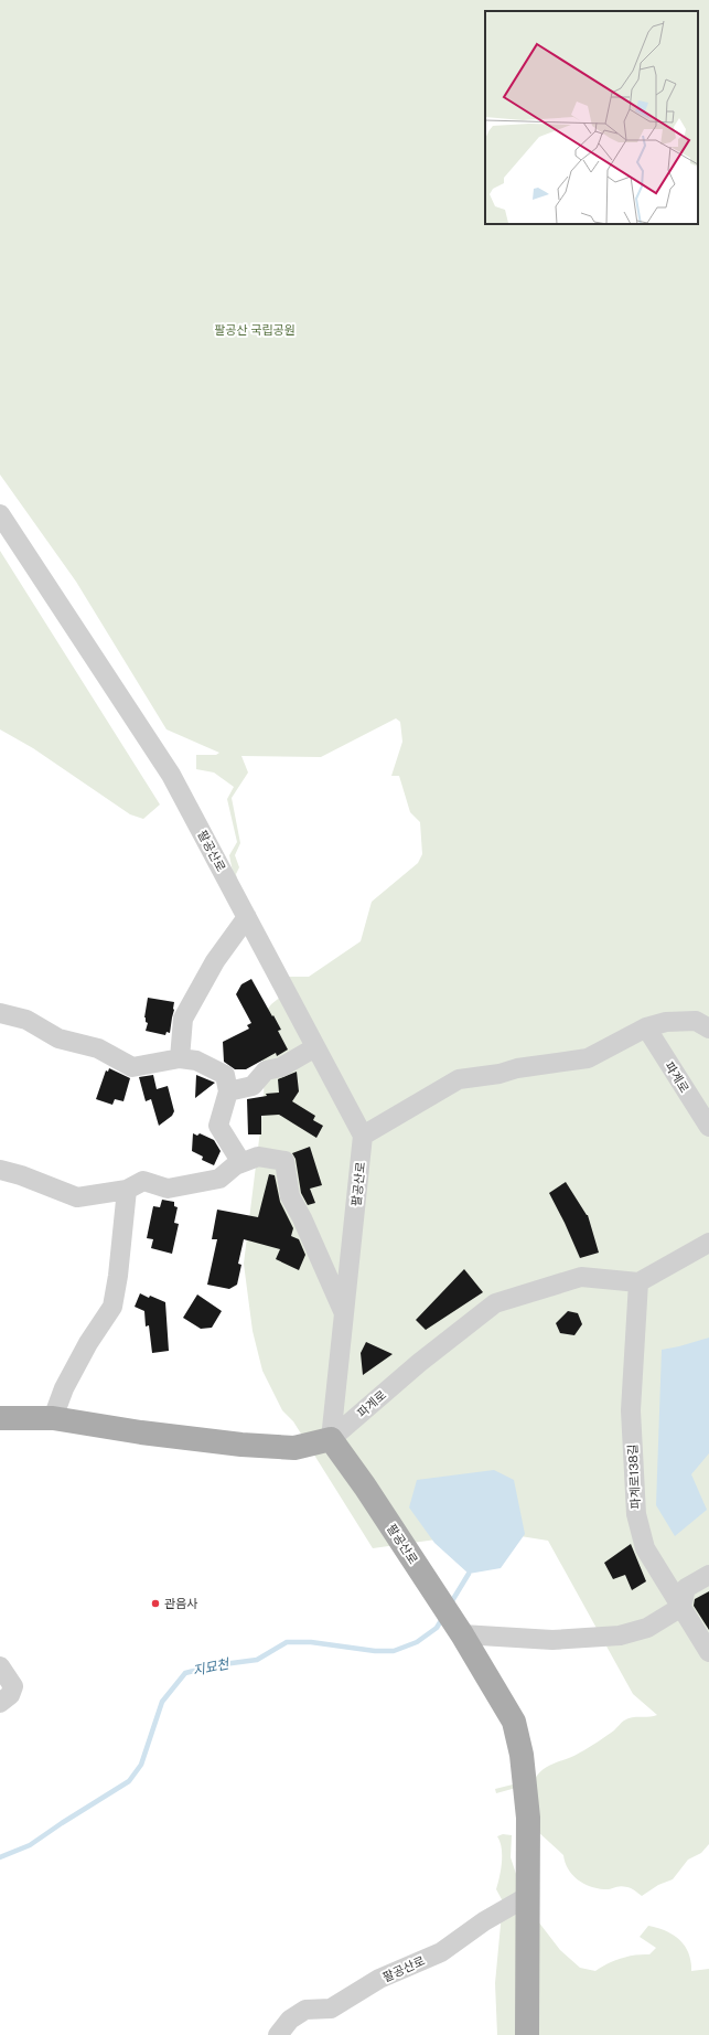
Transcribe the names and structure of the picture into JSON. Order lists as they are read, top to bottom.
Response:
{
  "streets": {
    "main road": ["팔공산로", "파계로"],
    "street": ["파계로138길"]
  },
  "crossings": [
    ["팔공산로", "파계로"],
    ["파계로", "파계로138길"]
  ],
  "water": ["지묘천"],
  "parks": ["팔공산 국립공원"],
  "places": ["관음사"]
}
